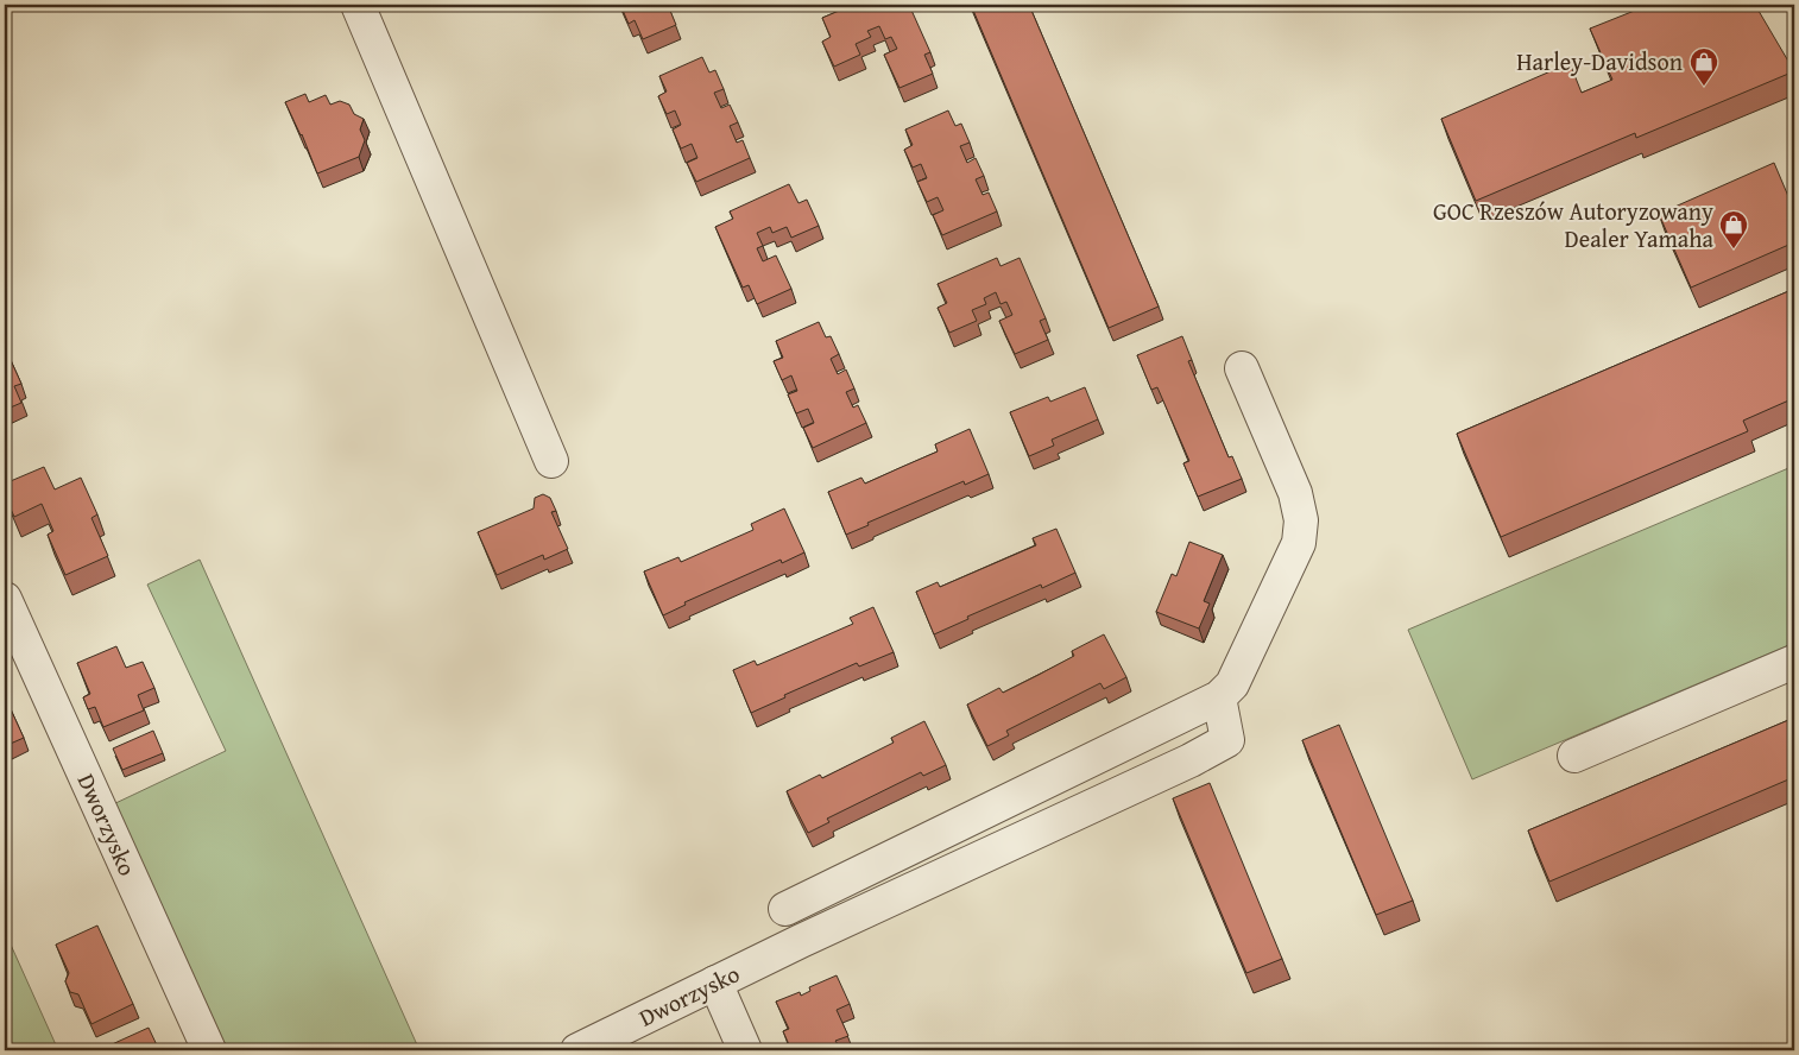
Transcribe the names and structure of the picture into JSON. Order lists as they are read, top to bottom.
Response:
{
  "streets": {
    "street": ["Dworzysko"]
  },
  "places": {
    "shop": ["Harley-Davidson", "GOC Rzeszów Autoryzowany Dealer Yamaha"]
  }
}
